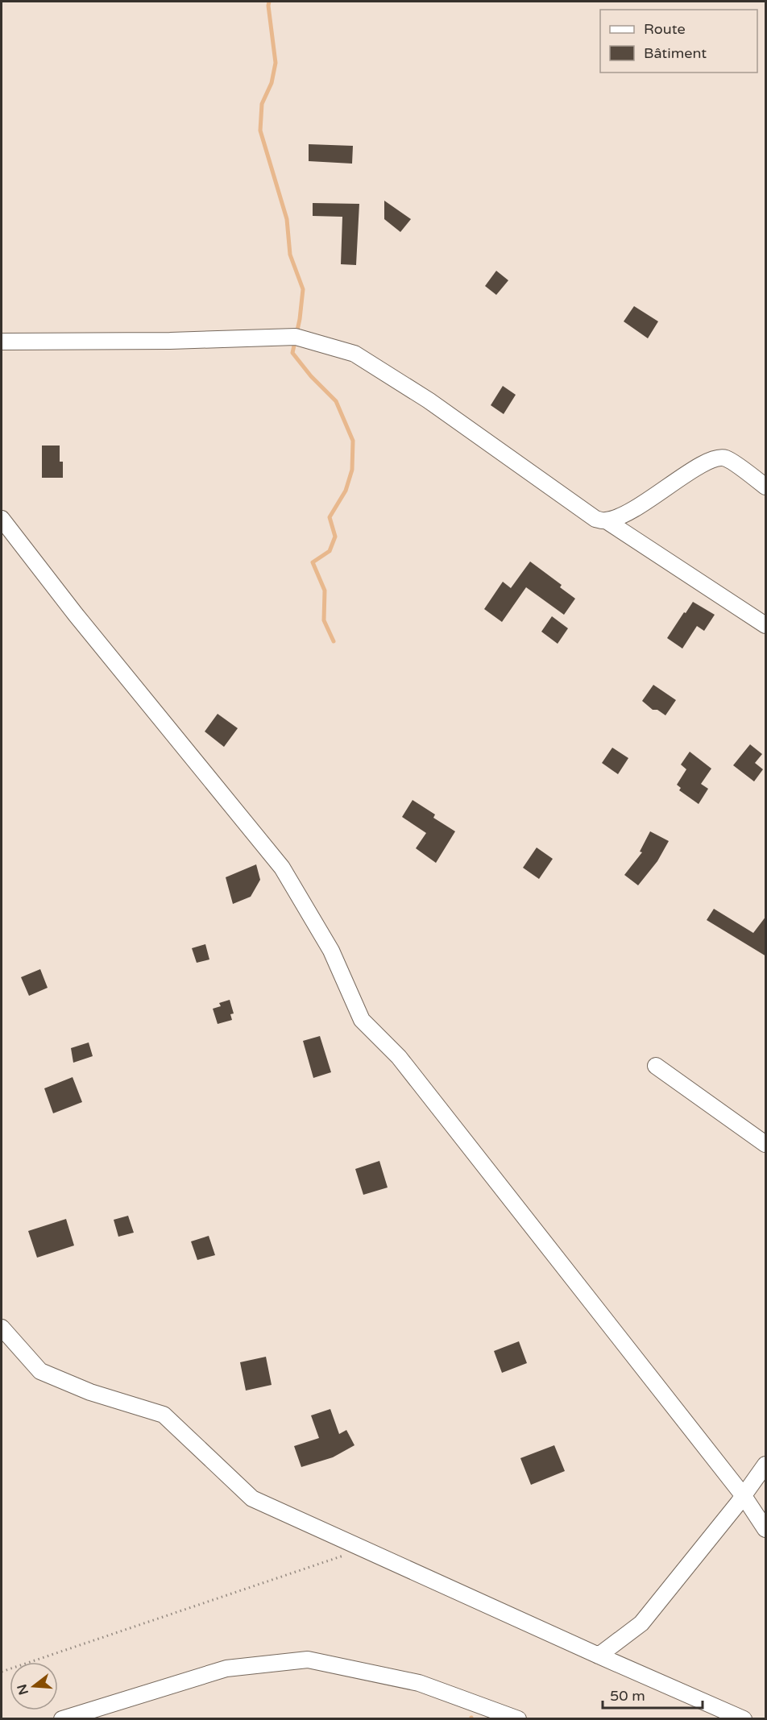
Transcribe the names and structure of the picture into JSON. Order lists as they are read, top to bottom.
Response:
{
  "legend": ["Route", "Bâtiment"],
  "scale_bar": "50 m",
  "north": "left"
}
